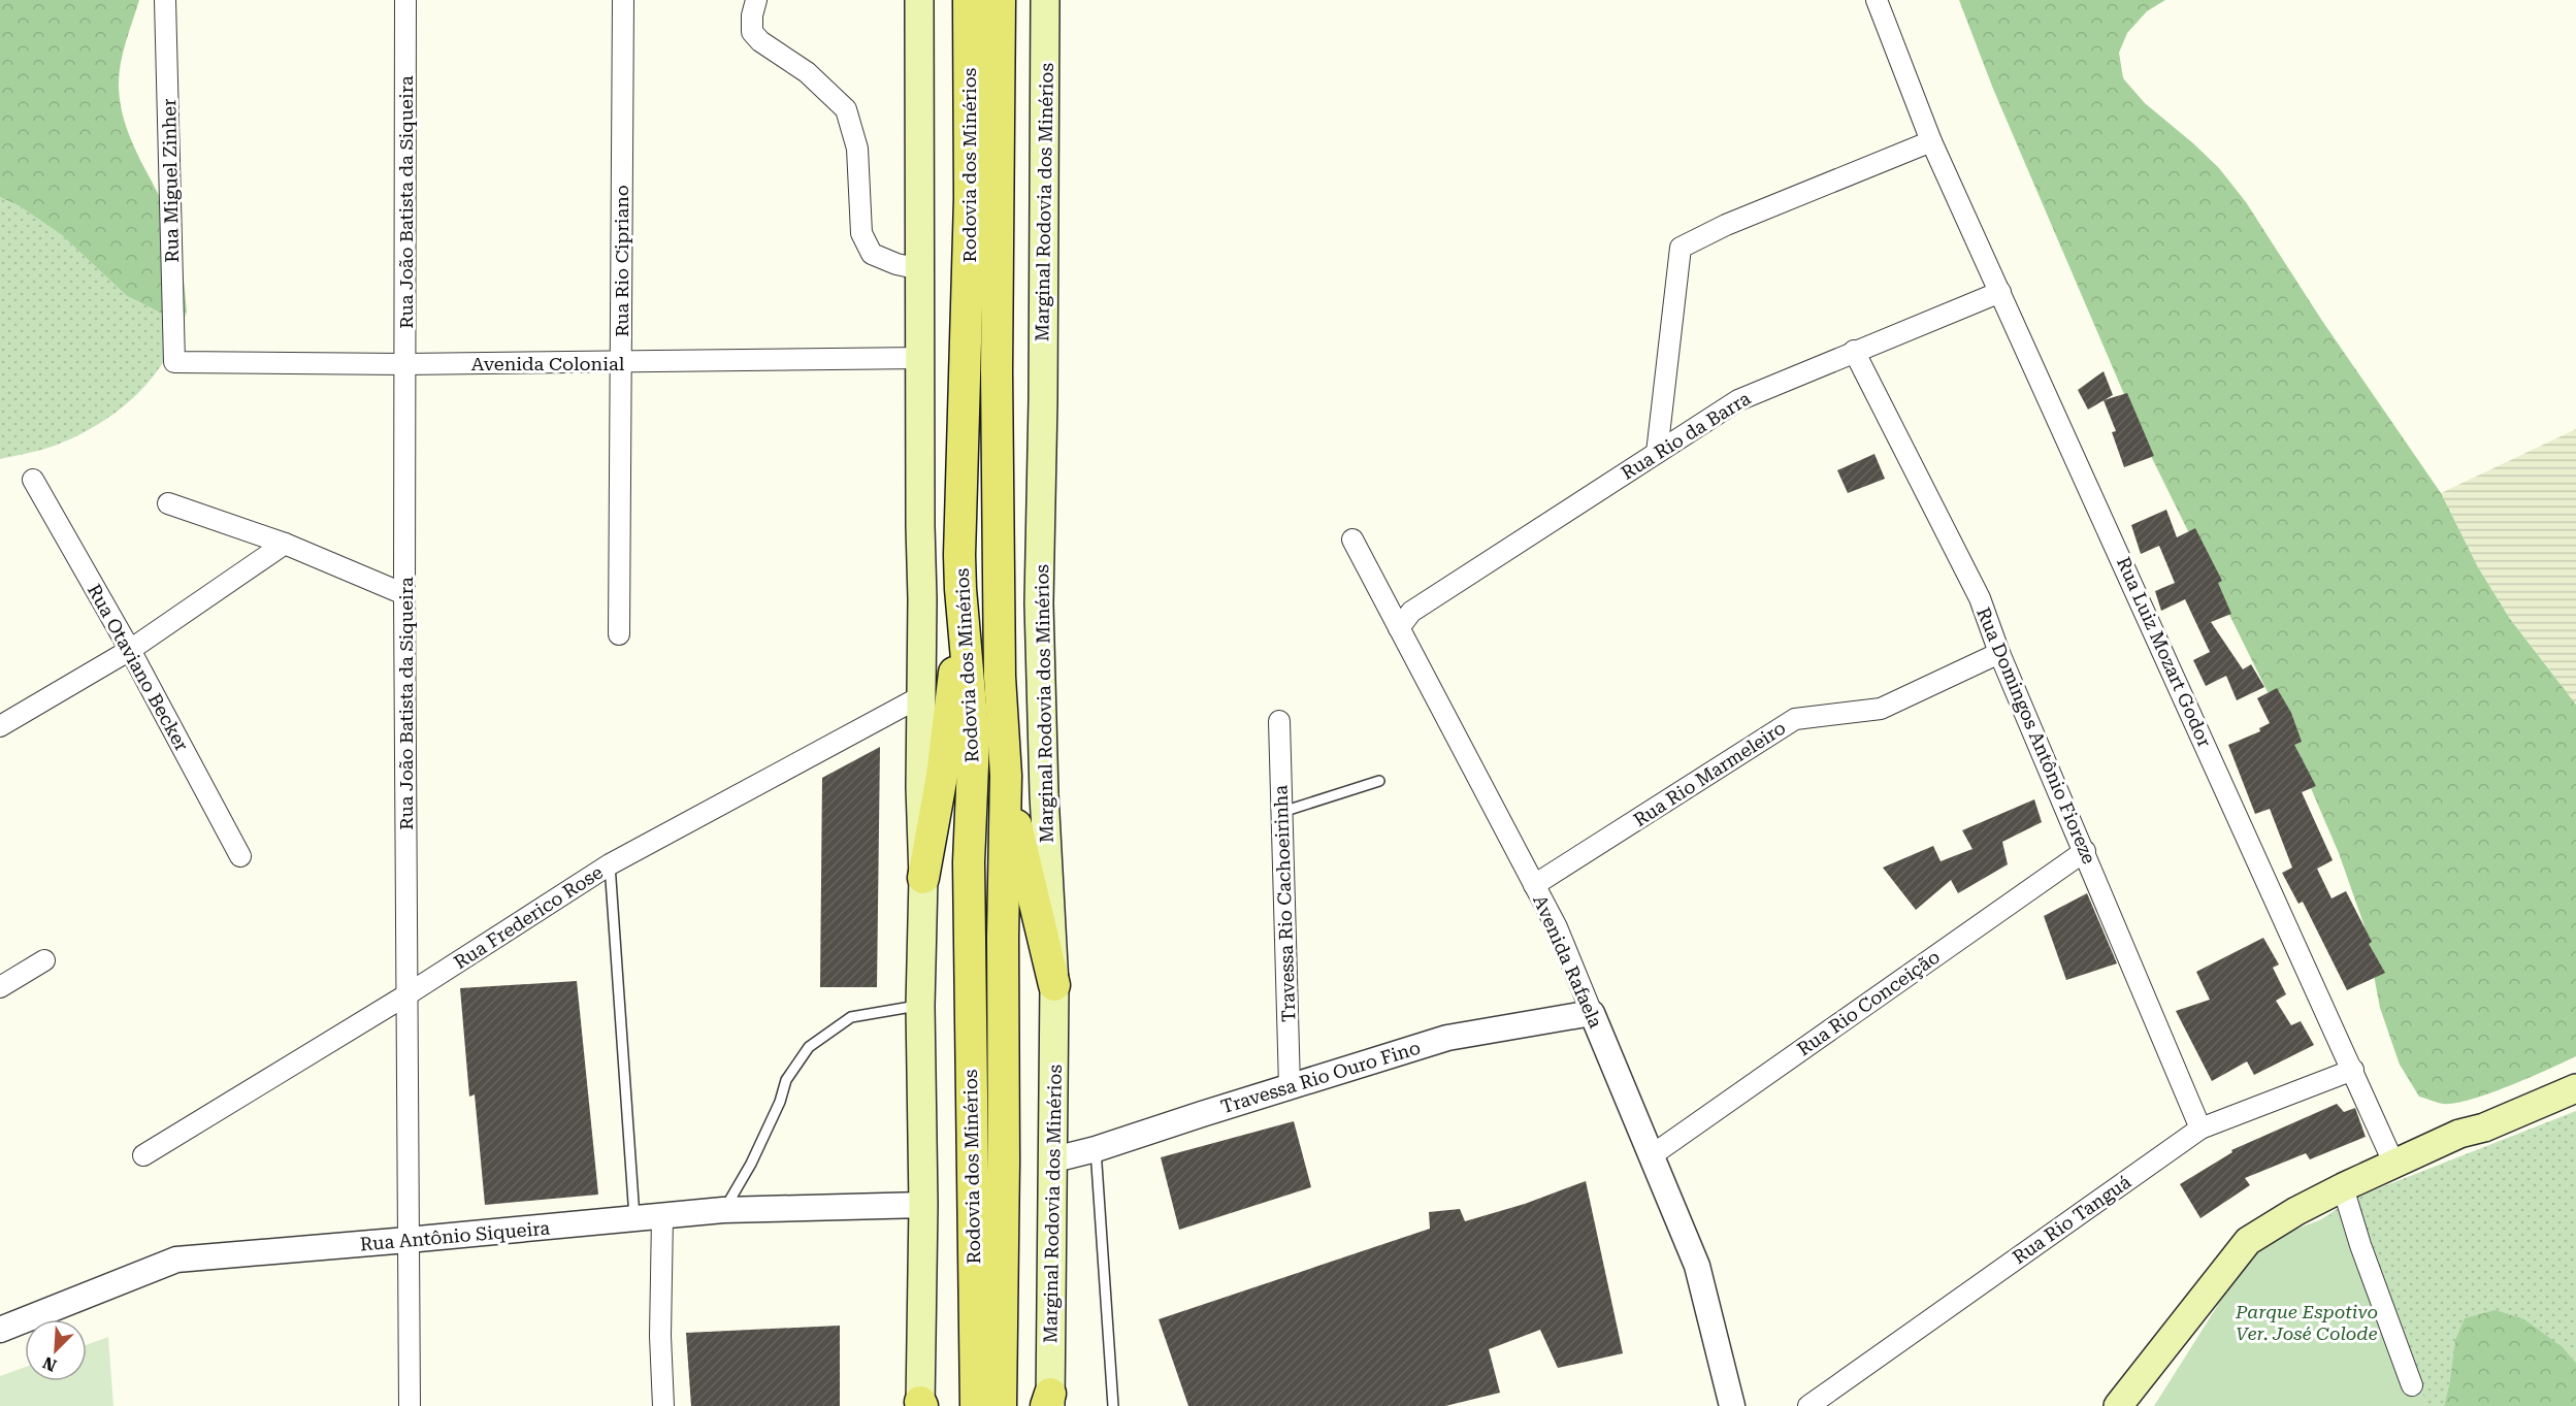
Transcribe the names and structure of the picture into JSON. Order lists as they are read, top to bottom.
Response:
{
  "streets": {
    "main road": ["Rodovia dos Minérios", "Marginal Rodovia dos Minérios"],
    "street": [
      "Rua Miguel Zinher",
      "Rua João Batista da Siqueira",
      "Rua Rio Cipriano",
      "Avenida Colonial",
      "Rua Rio da Barra",
      "Rua Luiz Mozart Godor",
      "Rua Otaviano Becker",
      "Rua Domingos Antônio Fioreze",
      "Rua Rio Marmeleiro",
      "Travessa Rio Cachoeirinha",
      "Rua Frederico Rose",
      "Avenida Rafaela",
      "Rua Rio Conceição",
      "Travessa Rio Ouro Fino",
      "Rua Rio Tanguá",
      "Rua Antônio Siqueira"
    ]
  },
  "crossings": [
    ["Rua Miguel Zinher", "Avenida Colonial"],
    ["Rua João Batista da Siqueira", "Avenida Colonial"],
    ["Rua João Batista da Siqueira", "Rua Frederico Rose"],
    ["Rua João Batista da Siqueira", "Rua Antônio Siqueira"],
    ["Marginal Rodovia dos Minérios", "Travessa Rio Ouro Fino"],
    ["Rua Rio Cipriano", "Avenida Colonial"],
    ["Rua Rio da Barra", "Rua Luiz Mozart Godor"],
    ["Rua Rio da Barra", "Rua Domingos Antônio Fioreze"],
    ["Rua Rio da Barra", "Avenida Rafaela"],
    ["Rua Luiz Mozart Godor", "Rua Rio Tanguá"],
    ["Rua Domingos Antônio Fioreze", "Rua Rio Marmeleiro"],
    ["Rua Domingos Antônio Fioreze", "Rua Rio Conceição"],
    ["Rua Domingos Antônio Fioreze", "Rua Rio Tanguá"],
    ["Rua Rio Marmeleiro", "Avenida Rafaela"],
    ["Travessa Rio Cachoeirinha", "Travessa Rio Ouro Fino"],
    ["Avenida Rafaela", "Rua Rio Conceição"],
    ["Avenida Rafaela", "Travessa Rio Ouro Fino"]
  ],
  "parks": ["Parque Espotivo Ver. José Colode"],
  "north": "bottom left"
}
